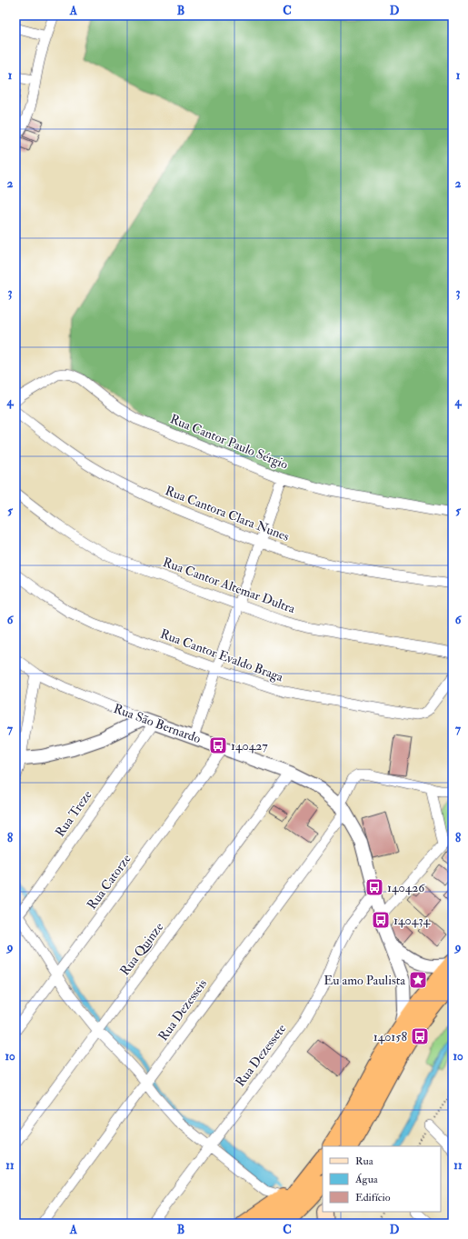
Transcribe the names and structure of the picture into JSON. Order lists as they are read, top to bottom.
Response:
{
  "streets": {
    "street": [
      "Rua Cantor Paulo Sérgio",
      "Rua Cantora Clara Nunes",
      "Rua Cantor Altemar Dultra",
      "Rua Cantor Evaldo Braga",
      "Rua São Bernardo",
      "Rua Treze",
      "Rua Catorze",
      "Rua Quinze",
      "Rua Dezesseis",
      "Rua Dezessete"
    ]
  },
  "crossings": [
    ["Rua São Bernardo", "Rua Treze"],
    ["Rua São Bernardo", "Rua Catorze"],
    ["Rua São Bernardo", "Rua Quinze"],
    ["Rua São Bernardo", "Rua Dezesseis"]
  ],
  "places": {
    "bus stop": [
      "140427",
      "140426",
      "140434",
      "140158"
    ],
    "place": ["Eu amo Paulista"]
  },
  "legend": ["Rua", "Água", "Edifício"],
  "grid": {
    "columns": [
      "A",
      "B",
      "C",
      "D"
    ],
    "rows": [
      "1",
      "2",
      "3",
      "4",
      "5",
      "6",
      "7",
      "8",
      "9",
      "10",
      "11"
    ]
  }
}
